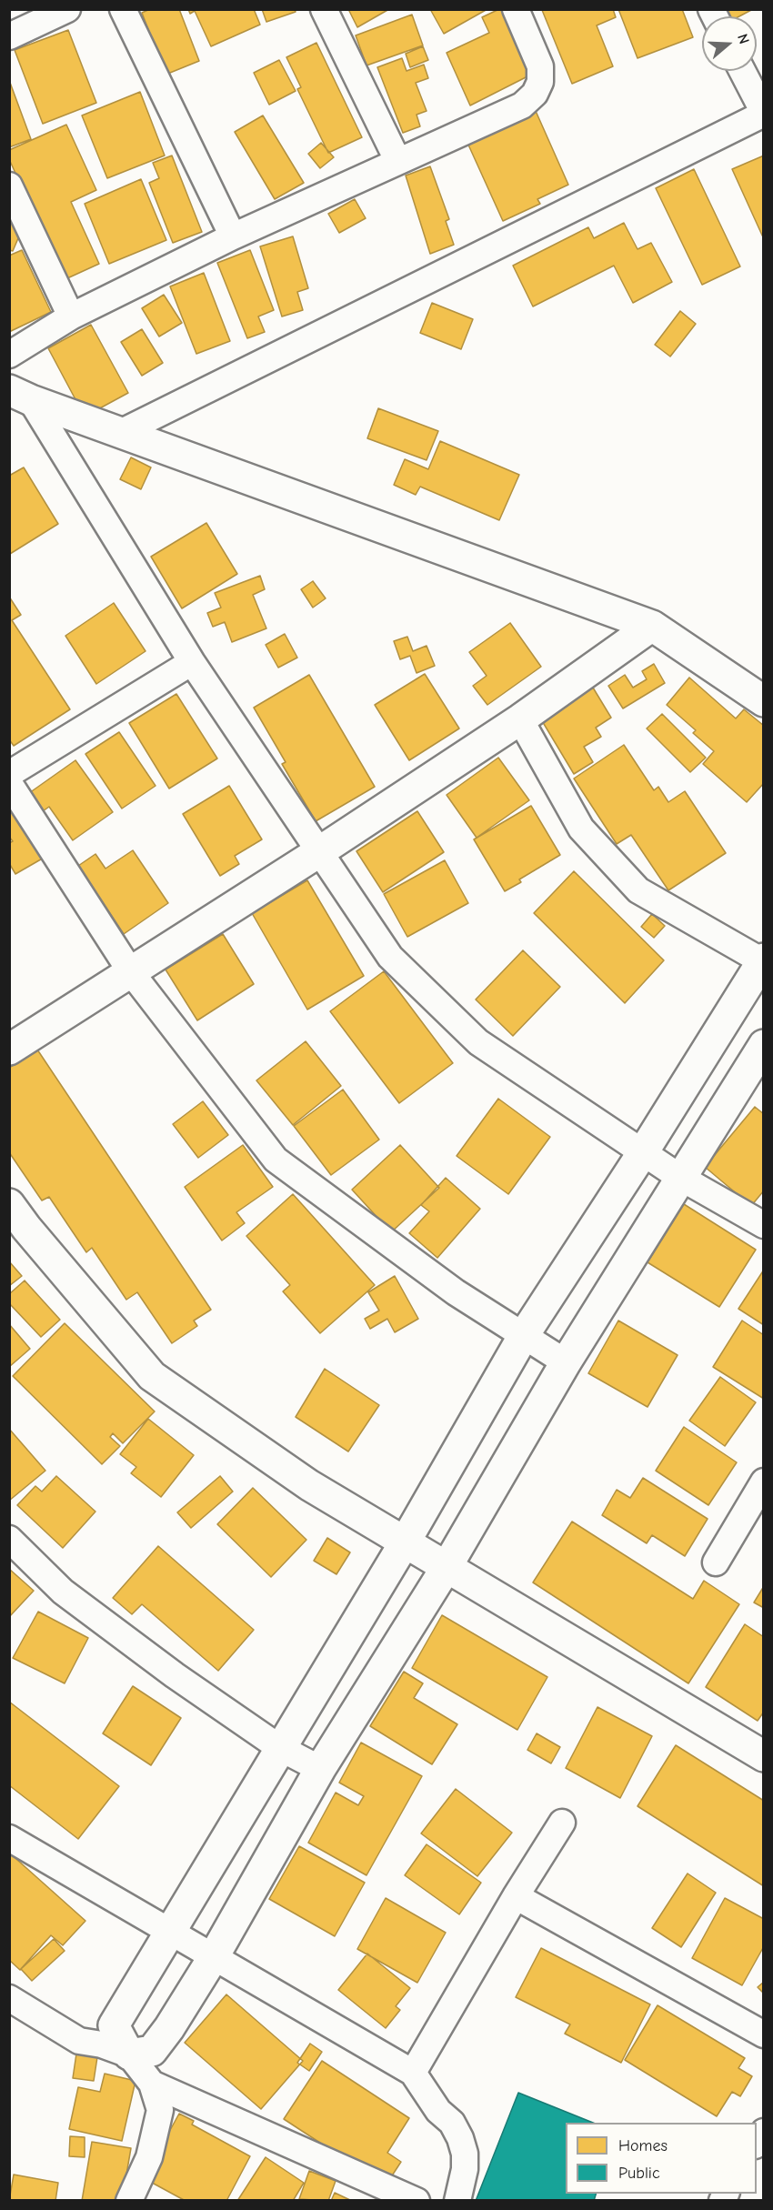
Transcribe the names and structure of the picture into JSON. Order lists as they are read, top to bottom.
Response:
{
  "legend": ["Homes", "Public"],
  "north": "right"
}
